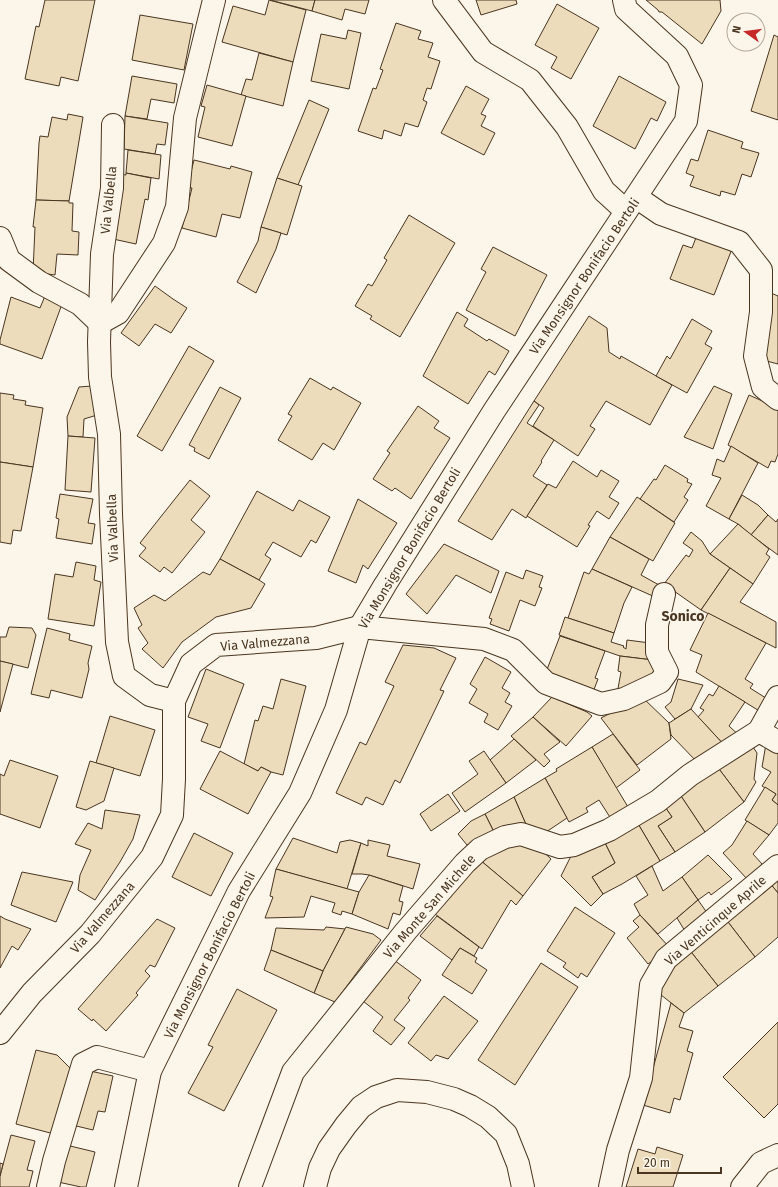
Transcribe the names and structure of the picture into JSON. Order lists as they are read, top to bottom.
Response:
{
  "streets": {
    "street": [
      "Via Valbella",
      "Via Monsignor Bonifacio Bertoli",
      "Via Valmezzana",
      "Via Monte San Michele",
      "Via Venticinque Aprile"
    ]
  },
  "crossings": [
    ["Via Valbella", "Via Valmezzana"],
    ["Via Monsignor Bonifacio Bertoli", "Via Valmezzana"]
  ],
  "districts": ["Sonico"],
  "scale_bar": "20 m",
  "north": "left"
}
